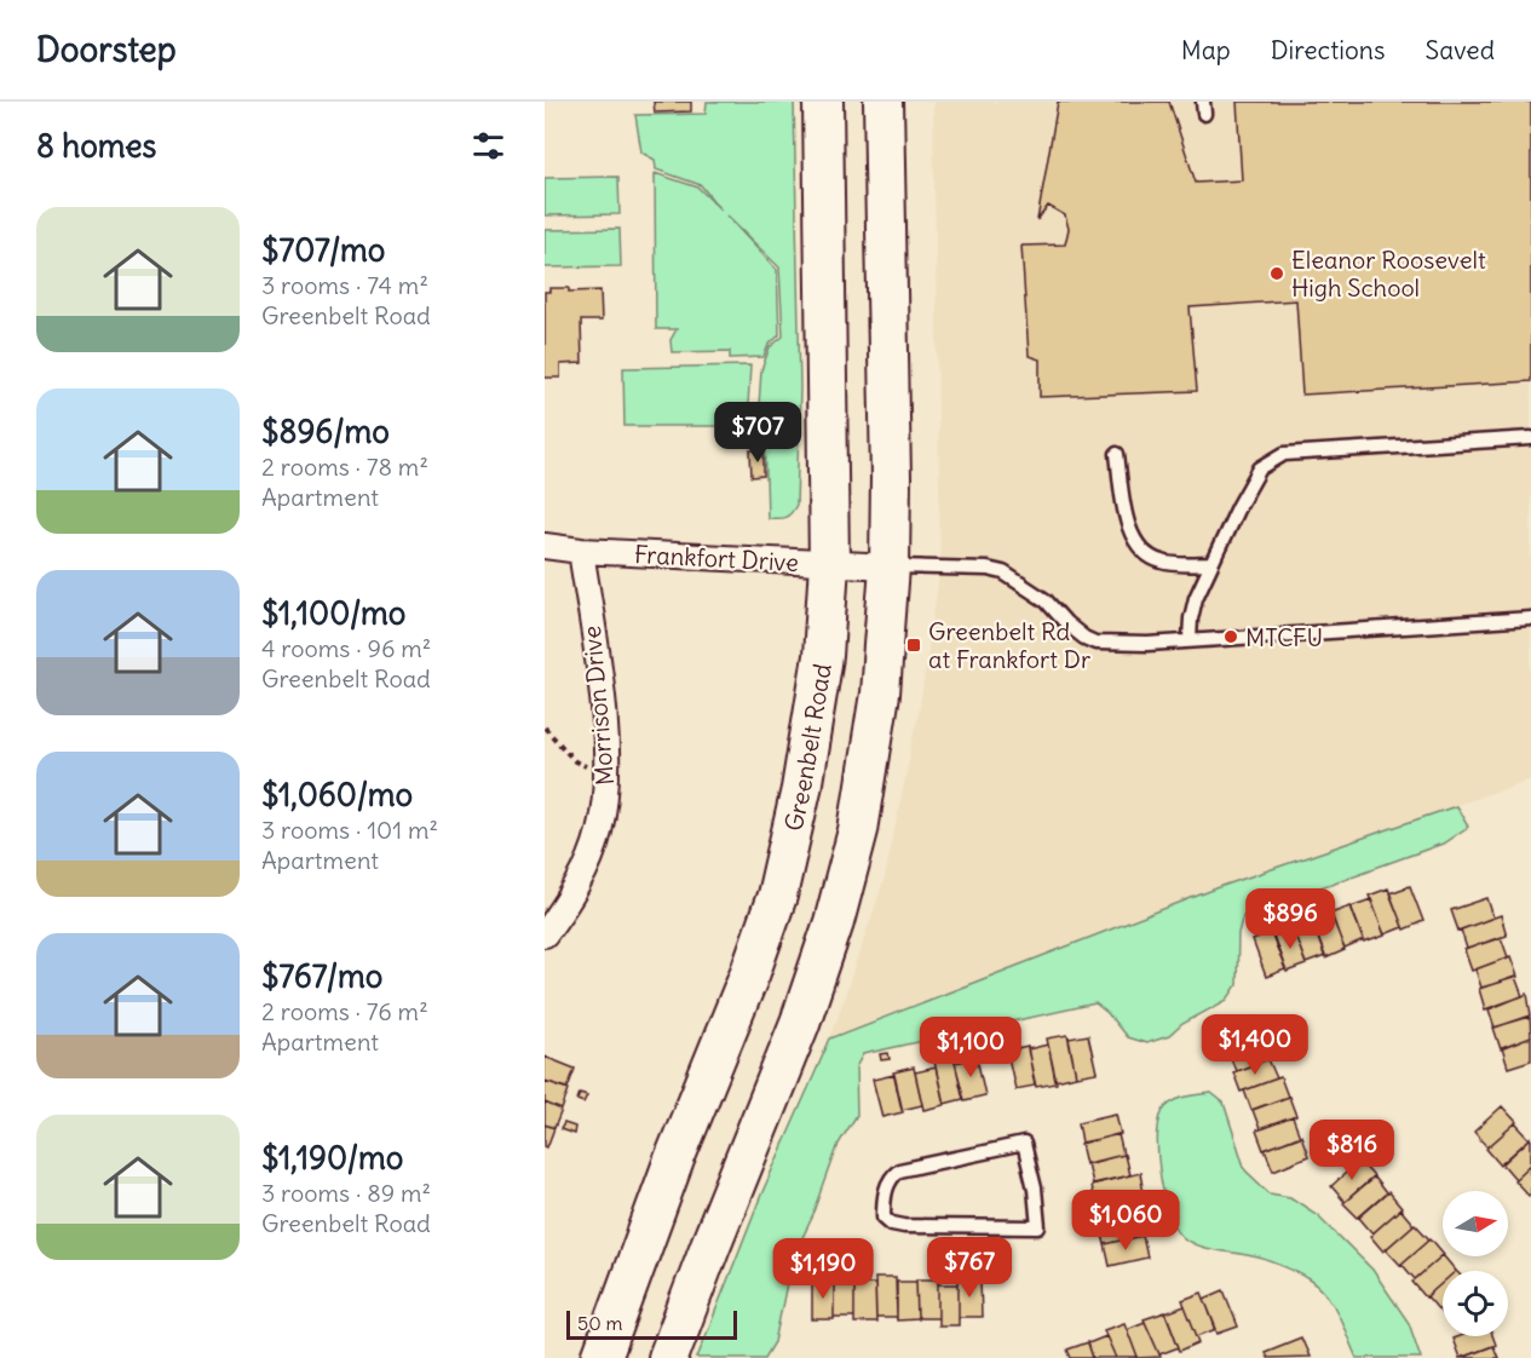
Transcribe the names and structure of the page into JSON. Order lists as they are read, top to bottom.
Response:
{
  "streets": {
    "main road": ["Greenbelt Road"],
    "street": ["Frankfort Drive", "Morrison Drive"]
  },
  "crossings": [
    ["Frankfort Drive", "Morrison Drive"],
    ["Frankfort Drive", "Greenbelt Road"]
  ],
  "places": {
    "other": ["Eleanor Roosevelt High School", "MTCFU"],
    "transit": ["Greenbelt Rd at Frankfort Dr"]
  },
  "scale_bar": "50 m",
  "north": "right",
  "page": {
    "header": "Doorstep",
    "nav": ["Map", "Directions", "Saved"],
    "heading": "8 homes",
    "list": [
      {
        "name": "$707/mo",
        "note": "3 rooms · 74 m² · Greenbelt Road"
      },
      {
        "name": "$896/mo",
        "note": "2 rooms · 78 m² · Apartment"
      },
      {
        "name": "$1,100/mo",
        "note": "4 rooms · 96 m² · Greenbelt Road"
      },
      {
        "name": "$1,060/mo",
        "note": "3 rooms · 101 m² · Apartment"
      },
      {
        "name": "$767/mo",
        "note": "2 rooms · 76 m² · Apartment"
      },
      {
        "name": "$1,190/mo",
        "note": "3 rooms · 89 m² · Greenbelt Road"
      }
    ],
    "price": [
      "$707",
      "$896",
      "$1,400",
      "$1,100",
      "$816",
      "$1,060",
      "$767",
      "$1,190"
    ],
    "scale": "50 m"
  }
}
